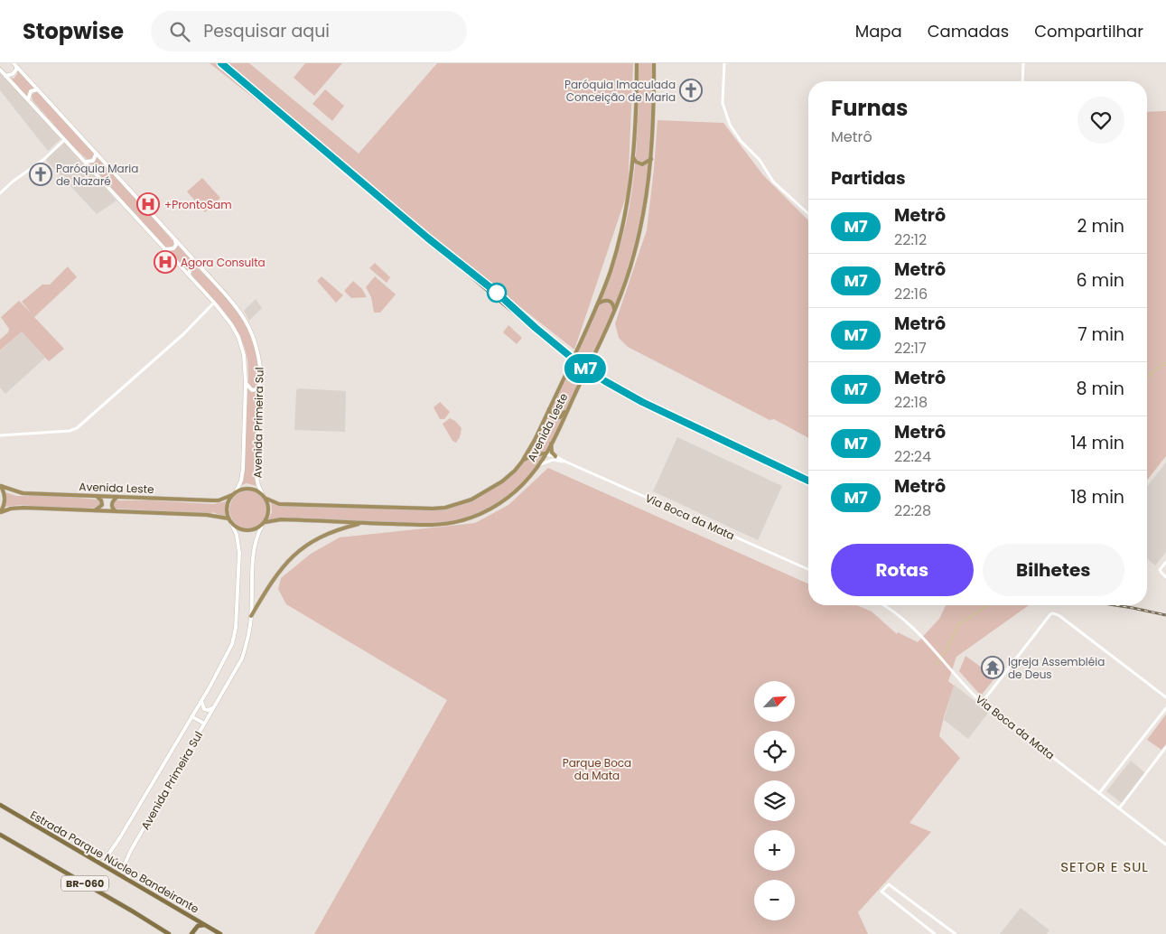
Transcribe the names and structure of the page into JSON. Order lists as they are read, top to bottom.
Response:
{
  "streets": {
    "highway": ["Estrada Parque Núcleo Bandeirante", "BR-060"],
    "main road": ["Avenida Primeira Sul", "Avenida Leste"],
    "street": ["Via Boca da Mata"]
  },
  "crossings": [
    ["Avenida Primeira Sul", "Avenida Leste"],
    ["Avenida Primeira Sul", "Estrada Parque Núcleo Bandeirante"],
    ["Avenida Leste", "Via Boca da Mata"]
  ],
  "districts": ["SETOR E SUL"],
  "parks": ["Parque Boca da Mata"],
  "places": {
    "church": ["Paróquia Imaculada Conceição de Maria", "Paróquia Maria de Nazaré"],
    "hospital": ["+ProntoSam", "Agora Consulta"],
    "temple": ["Igreja Assembléia de Deus"]
  },
  "lines": ["metro line M7"],
  "north": "top right",
  "page": {
    "header": "Stopwise",
    "search": "Pesquisar aqui",
    "nav": ["Mapa", "Camadas", "Compartilhar"],
    "on_map": "M7",
    "heading": [
      ["Furnas", "Metrô"],
      "Partidas"
    ],
    "list": [
      {
        "mark": "M7",
        "name": "Metrô",
        "note": "22:12",
        "value": "2 min"
      },
      {
        "mark": "M7",
        "name": "Metrô",
        "note": "22:16",
        "value": "6 min"
      },
      {
        "mark": "M7",
        "name": "Metrô",
        "note": "22:17",
        "value": "7 min"
      },
      {
        "mark": "M7",
        "name": "Metrô",
        "note": "22:18",
        "value": "8 min"
      },
      {
        "mark": "M7",
        "name": "Metrô",
        "note": "22:24",
        "value": "14 min"
      },
      {
        "mark": "M7",
        "name": "Metrô",
        "note": "22:28",
        "value": "18 min"
      }
    ],
    "buttons": ["Rotas", "Bilhetes"],
    "map_buttons": ["+", "−"]
  }
}
